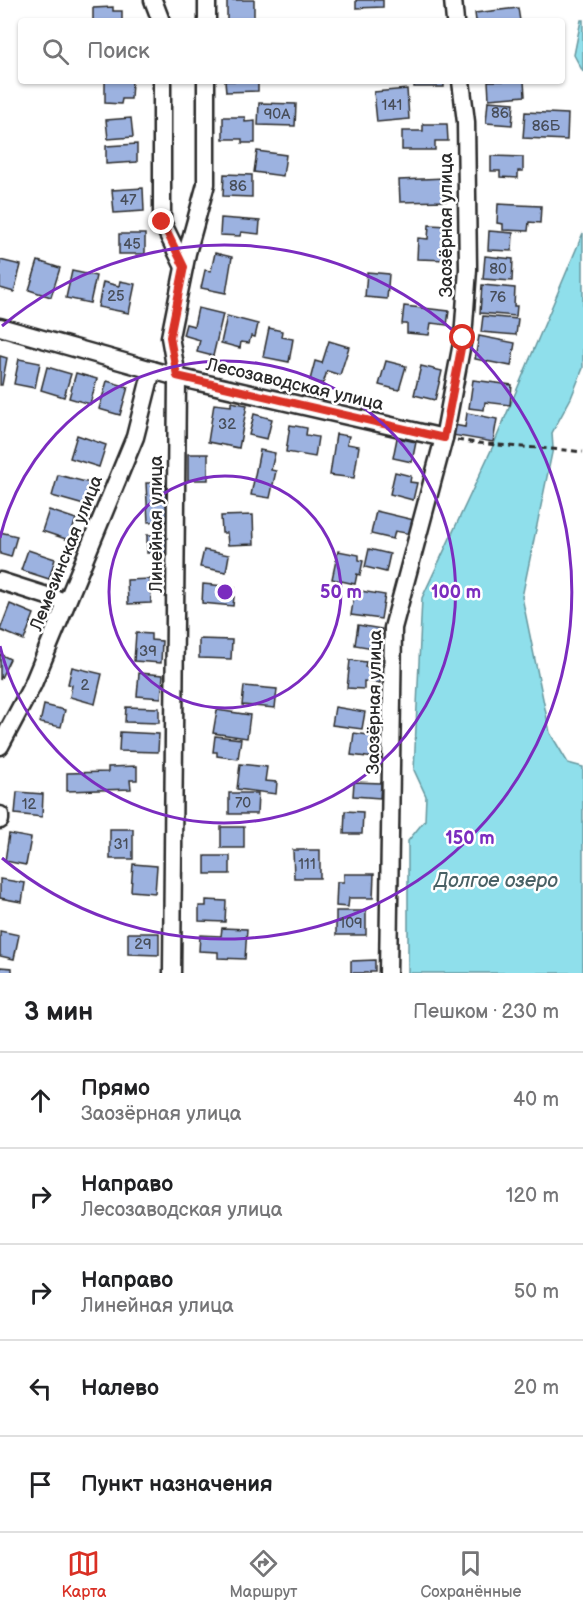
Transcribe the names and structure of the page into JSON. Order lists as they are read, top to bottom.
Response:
{
  "streets": {
    "street": [
      "Заозёрная улица",
      "Лесозаводская улица",
      "Линейная улица",
      "Лемезинская улица"
    ]
  },
  "crossings": [
    ["Заозёрная улица", "Лесозаводская улица"],
    ["Лесозаводская улица", "Линейная улица"],
    ["Лесозаводская улица", "Лемезинская улица"]
  ],
  "water": ["Долгое озеро"],
  "house_numbers": [
    "141",
    "86",
    "90А",
    "86Б",
    "86",
    "47",
    "45",
    "80",
    "25",
    "76",
    "32",
    "39",
    "2",
    "70",
    "12",
    "31",
    "111",
    "109",
    "29"
  ],
  "page": {
    "search": "Поиск",
    "heading": ["3 мин", "Пешком · 230 m"],
    "list": [
      ["Прямо", "Заозёрная улица", "40 m"],
      ["Направо", "Лесозаводская улица", "120 m"],
      ["Направо", "Линейная улица", "50 m"],
      ["Налево", "20 m"],
      "Пункт назначения"
    ],
    "nav": ["Карта", "Маршрут", "Сохранённые"]
  },
  "rings": ["50 m", "100 m", "150 m"]
}
